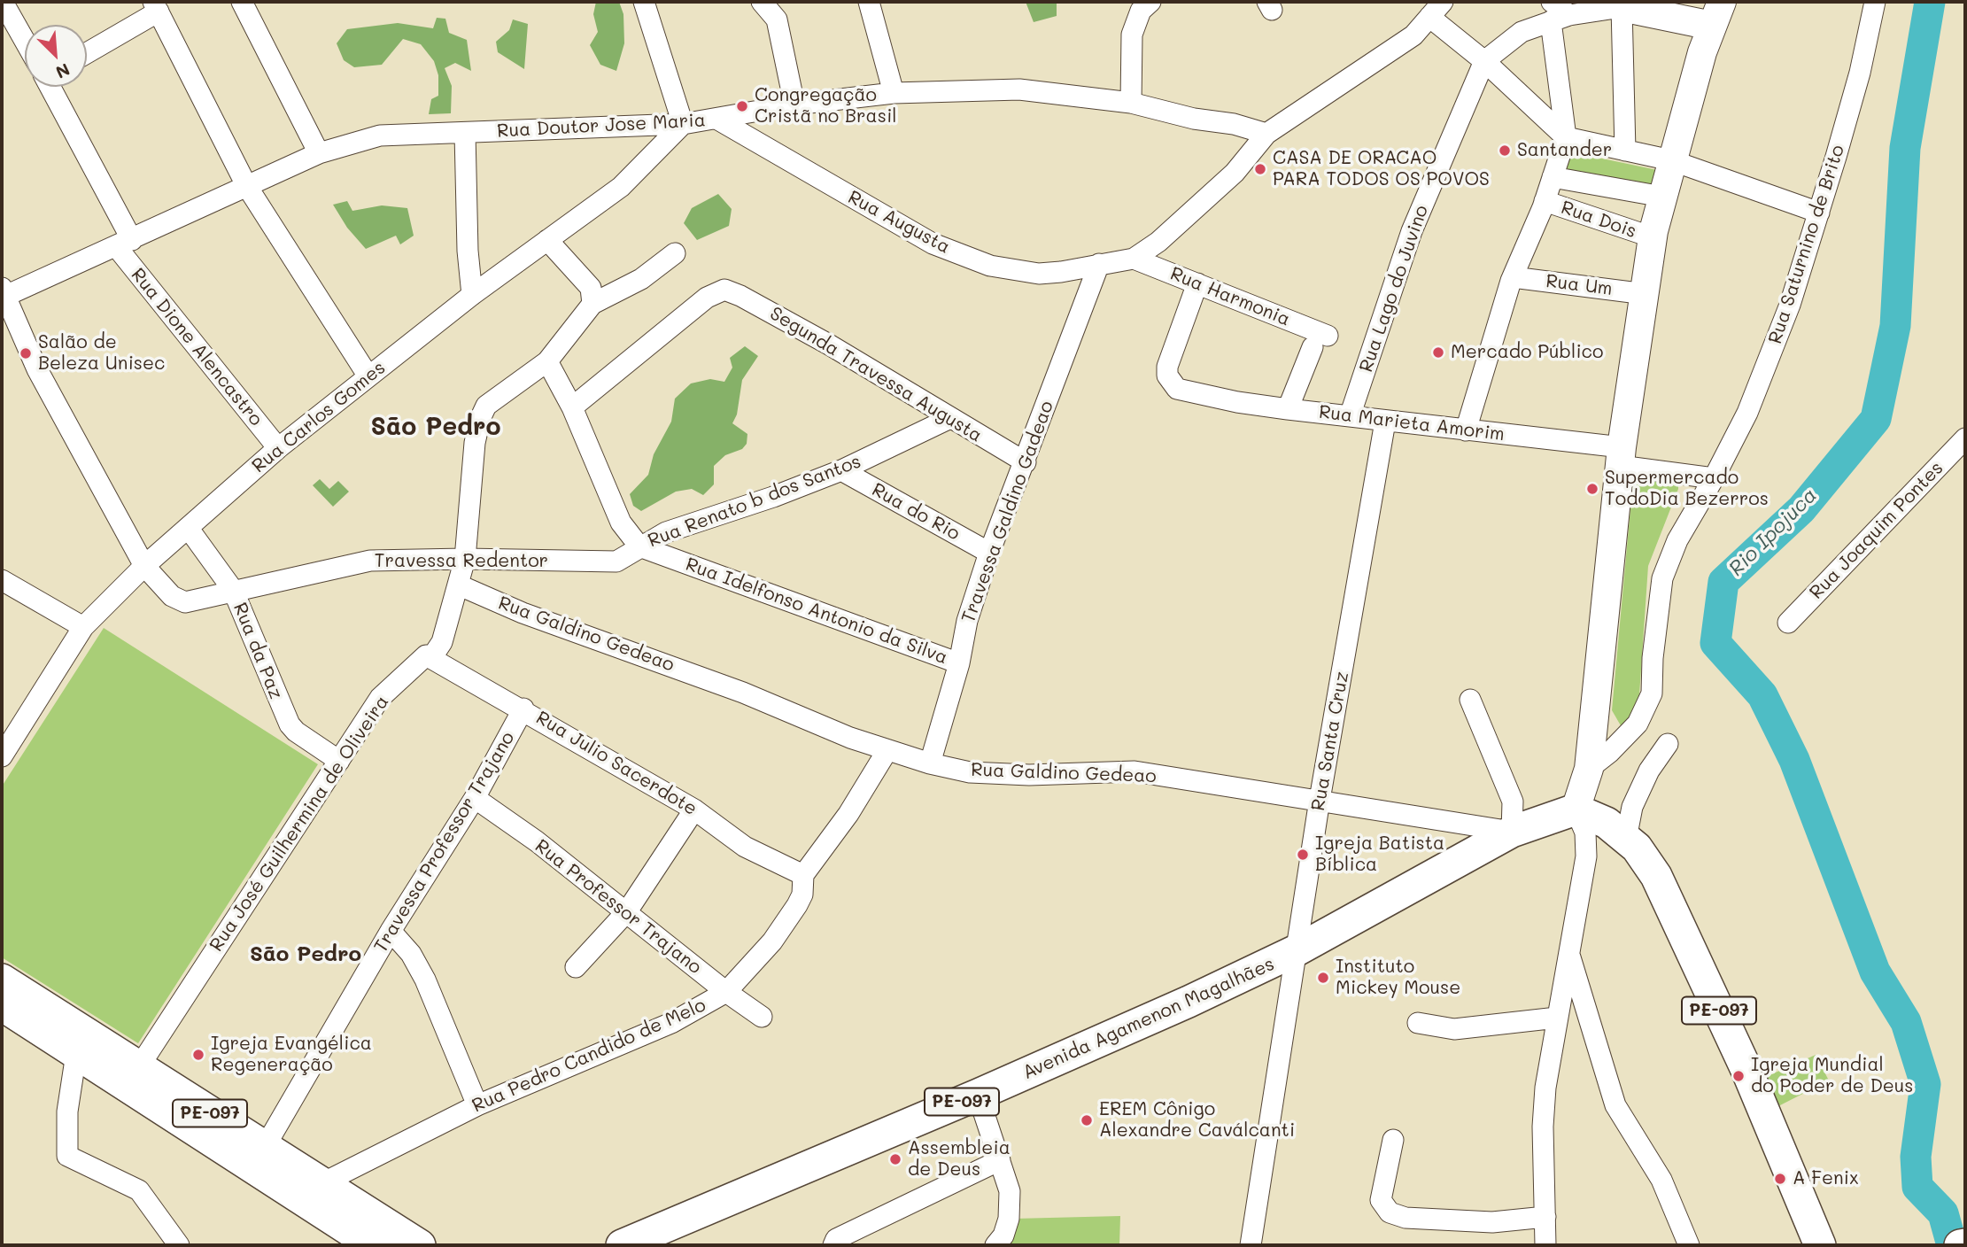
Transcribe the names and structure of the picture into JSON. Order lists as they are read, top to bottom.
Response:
{
  "streets": {
    "main road": ["PE-097", "Avenida Agamenon Magalhães"],
    "street": [
      "Rua Doutor Jose Maria",
      "Rua Dois",
      "Rua Augusta",
      "Rua Saturnino de Brito",
      "Rua Um",
      "Rua Lago do Juvino",
      "Rua Harmonia",
      "Rua Dione Alencastro",
      "Segunda Travessa Augusta",
      "Rua Carlos Gomes",
      "Rua Marieta Amorim",
      "Rua Renato b dos Santos",
      "Rua do Rio",
      "Travessa Galdino Gadeao",
      "Rua Joaquim Pontes",
      "Travessa Redentor",
      "Rua Idelfonso Antonio da Silva",
      "Rua Galdino Gedeao",
      "Rua da Paz",
      "Rua Santa Cruz",
      "Rua Julio Sacerdote",
      "Rua José Guilhermina de Oliveira",
      "Travessa Professor Trajano",
      "Rua Professor Trajano",
      "Rua Pedro Candido de Melo"
    ]
  },
  "crossings": [
    ["Rua Doutor Jose Maria", "Rua Augusta"],
    ["Rua Doutor Jose Maria", "Rua Dione Alencastro"],
    ["Rua Doutor Jose Maria", "Rua Carlos Gomes"],
    ["Rua Augusta", "Rua Harmonia"],
    ["Rua Augusta", "Travessa Galdino Gadeao"],
    ["Rua Saturnino de Brito", "Rua Marieta Amorim"],
    ["Rua Lago do Juvino", "Rua Marieta Amorim"],
    ["Rua Harmonia", "Rua Marieta Amorim"],
    ["Rua Dione Alencastro", "Rua Carlos Gomes"],
    ["Segunda Travessa Augusta", "Rua Renato b dos Santos"],
    ["Segunda Travessa Augusta", "Travessa Galdino Gadeao"],
    ["Rua Carlos Gomes", "Travessa Redentor"],
    ["Rua Carlos Gomes", "Rua da Paz"],
    ["Rua Marieta Amorim", "Rua Santa Cruz"],
    ["Rua Renato b dos Santos", "Rua do Rio"],
    ["Rua Renato b dos Santos", "Travessa Redentor"],
    ["Rua Renato b dos Santos", "Rua Idelfonso Antonio da Silva"],
    ["Rua do Rio", "Travessa Galdino Gadeao"],
    ["Travessa Galdino Gadeao", "Rua Idelfonso Antonio da Silva"],
    ["Travessa Galdino Gadeao", "Rua Galdino Gedeao"],
    ["Travessa Redentor", "Rua Idelfonso Antonio da Silva"],
    ["Travessa Redentor", "Rua da Paz"],
    ["Travessa Redentor", "Rua José Guilhermina de Oliveira"],
    ["Rua Galdino Gedeao", "Rua Santa Cruz"],
    ["Rua Galdino Gedeao", "Rua José Guilhermina de Oliveira"],
    ["Rua Galdino Gedeao", "PE-097"],
    ["Rua Galdino Gedeao", "Rua Pedro Candido de Melo"],
    ["Rua da Paz", "Rua José Guilhermina de Oliveira"],
    ["Rua Santa Cruz", "PE-097"],
    ["Rua Santa Cruz", "Avenida Agamenon Magalhães"],
    ["Rua Julio Sacerdote", "Rua José Guilhermina de Oliveira"],
    ["Rua Julio Sacerdote", "Travessa Professor Trajano"],
    ["Rua Julio Sacerdote", "Rua Pedro Candido de Melo"],
    ["Rua José Guilhermina de Oliveira", "PE-097"],
    ["Travessa Professor Trajano", "Rua Professor Trajano"],
    ["Travessa Professor Trajano", "PE-097"],
    ["Rua Professor Trajano", "Rua Pedro Candido de Melo"],
    ["PE-097", "Avenida Agamenon Magalhães"],
    ["PE-097", "Rua Pedro Candido de Melo"]
  ],
  "districts": ["São Pedro", "São Pedro"],
  "water": ["Rio Ipojuca"],
  "places": [
    "Congregação Cristã no Brasil",
    "Santander",
    "CASA DE ORACAO PARA TODOS OS POVOS",
    "Mercado Público",
    "Salão de Beleza Unisec",
    "Supermercado TodoDia Bezerros",
    "Igreja Batista Bíblica",
    "Instituto Mickey Mouse",
    "Igreja Evangélica Regeneração",
    "Igreja Mundial do Poder de Deus",
    "EREM Cônigo Alexandre Caválcanti",
    "Assembleia de Deus",
    "A Fenix"
  ],
  "north": "bottom right"
}
